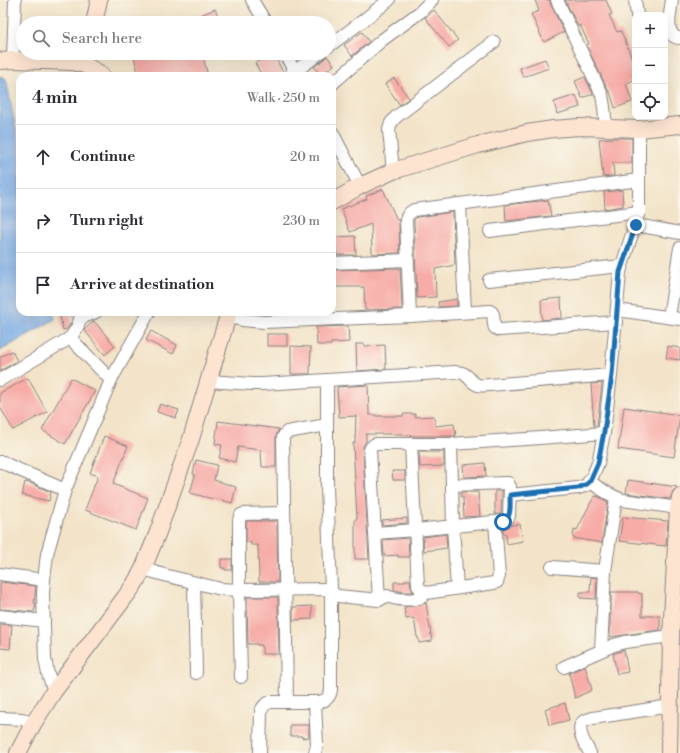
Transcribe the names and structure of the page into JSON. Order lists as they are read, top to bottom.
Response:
{
  "page": {
    "map_buttons": ["+", "−"],
    "search": "Search here",
    "heading": ["4 min", "Walk · 250 m"],
    "list": [
      ["Continue", "20 m"],
      ["Turn right", "230 m"],
      "Arrive at destination"
    ]
  }
}
